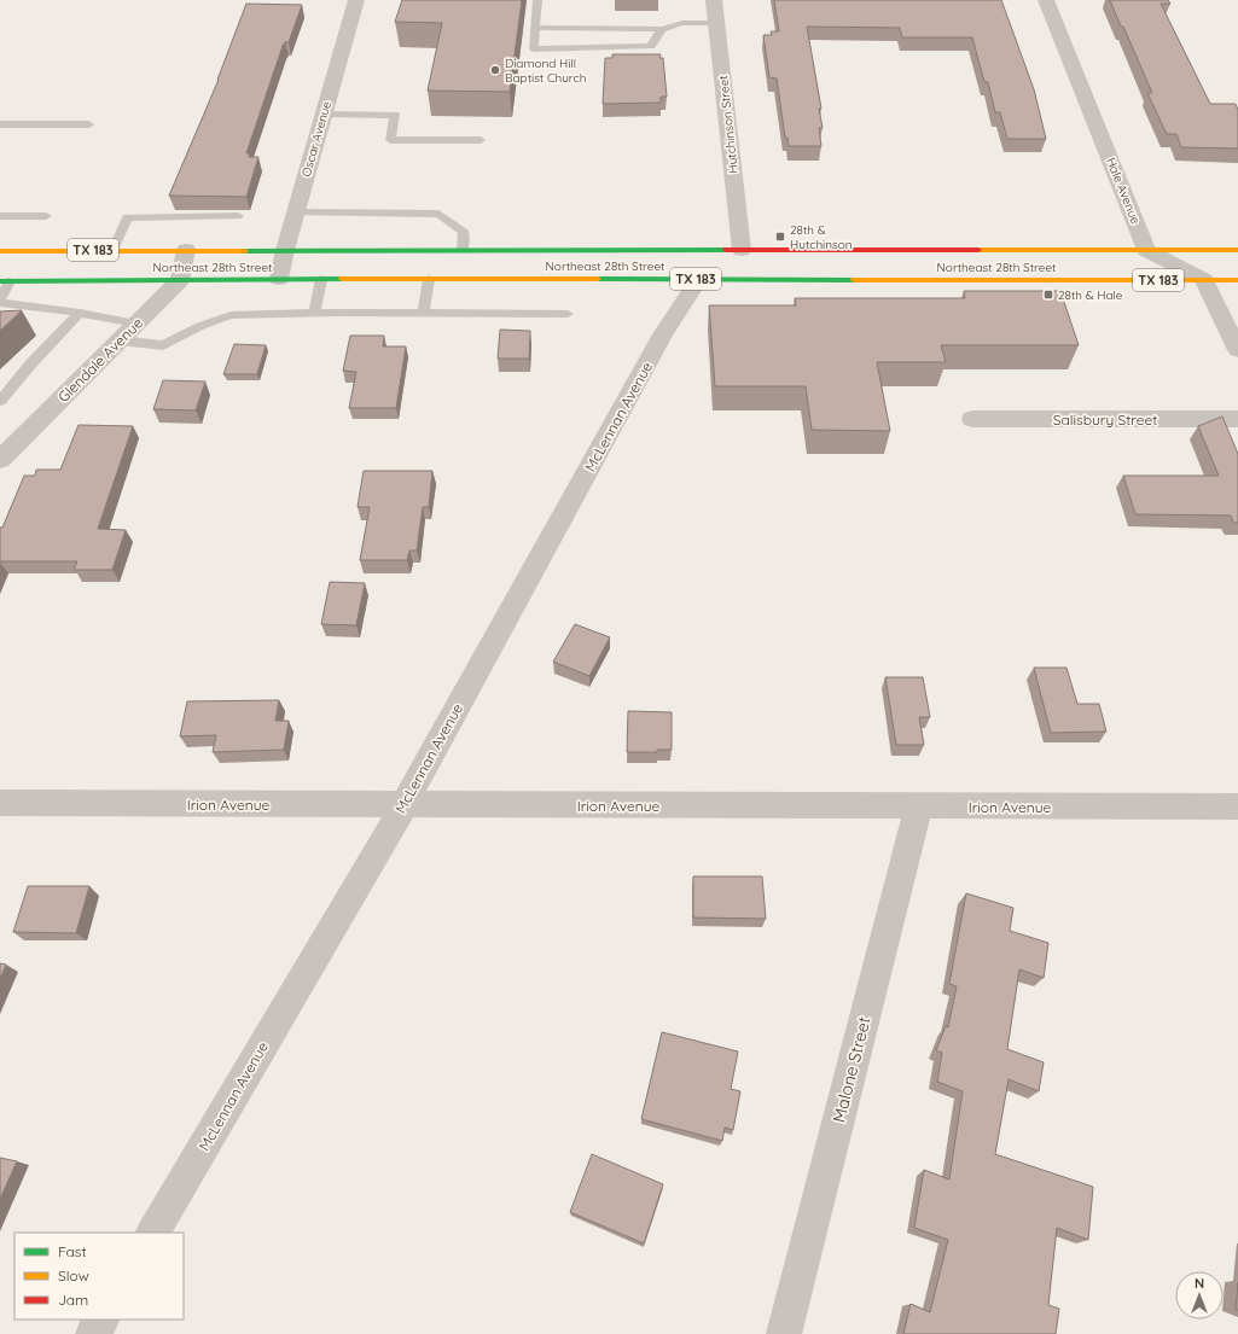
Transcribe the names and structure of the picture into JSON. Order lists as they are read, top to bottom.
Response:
{
  "streets": {
    "main road": ["TX 183", "Northeast 28th Street"],
    "street": [
      "Hutchinson Street",
      "Oscar Avenue",
      "Hale Avenue",
      "Glendale Avenue",
      "McLennan Avenue",
      "Salisbury Street",
      "Irion Avenue",
      "Malone Street"
    ]
  },
  "crossings": [
    ["Hutchinson Street", "Northeast 28th Street"],
    ["Oscar Avenue", "Northeast 28th Street"],
    ["Hale Avenue", "Northeast 28th Street"],
    ["Northeast 28th Street", "Glendale Avenue"],
    ["Northeast 28th Street", "McLennan Avenue"],
    ["McLennan Avenue", "Irion Avenue"],
    ["Irion Avenue", "Malone Street"]
  ],
  "places": {
    "other": ["Diamond Hill Baptist Church"],
    "transit": ["28th & Hutchinson", "28th & Hale"]
  },
  "legend": ["Fast", "Slow", "Jam"],
  "north": "top"
}
